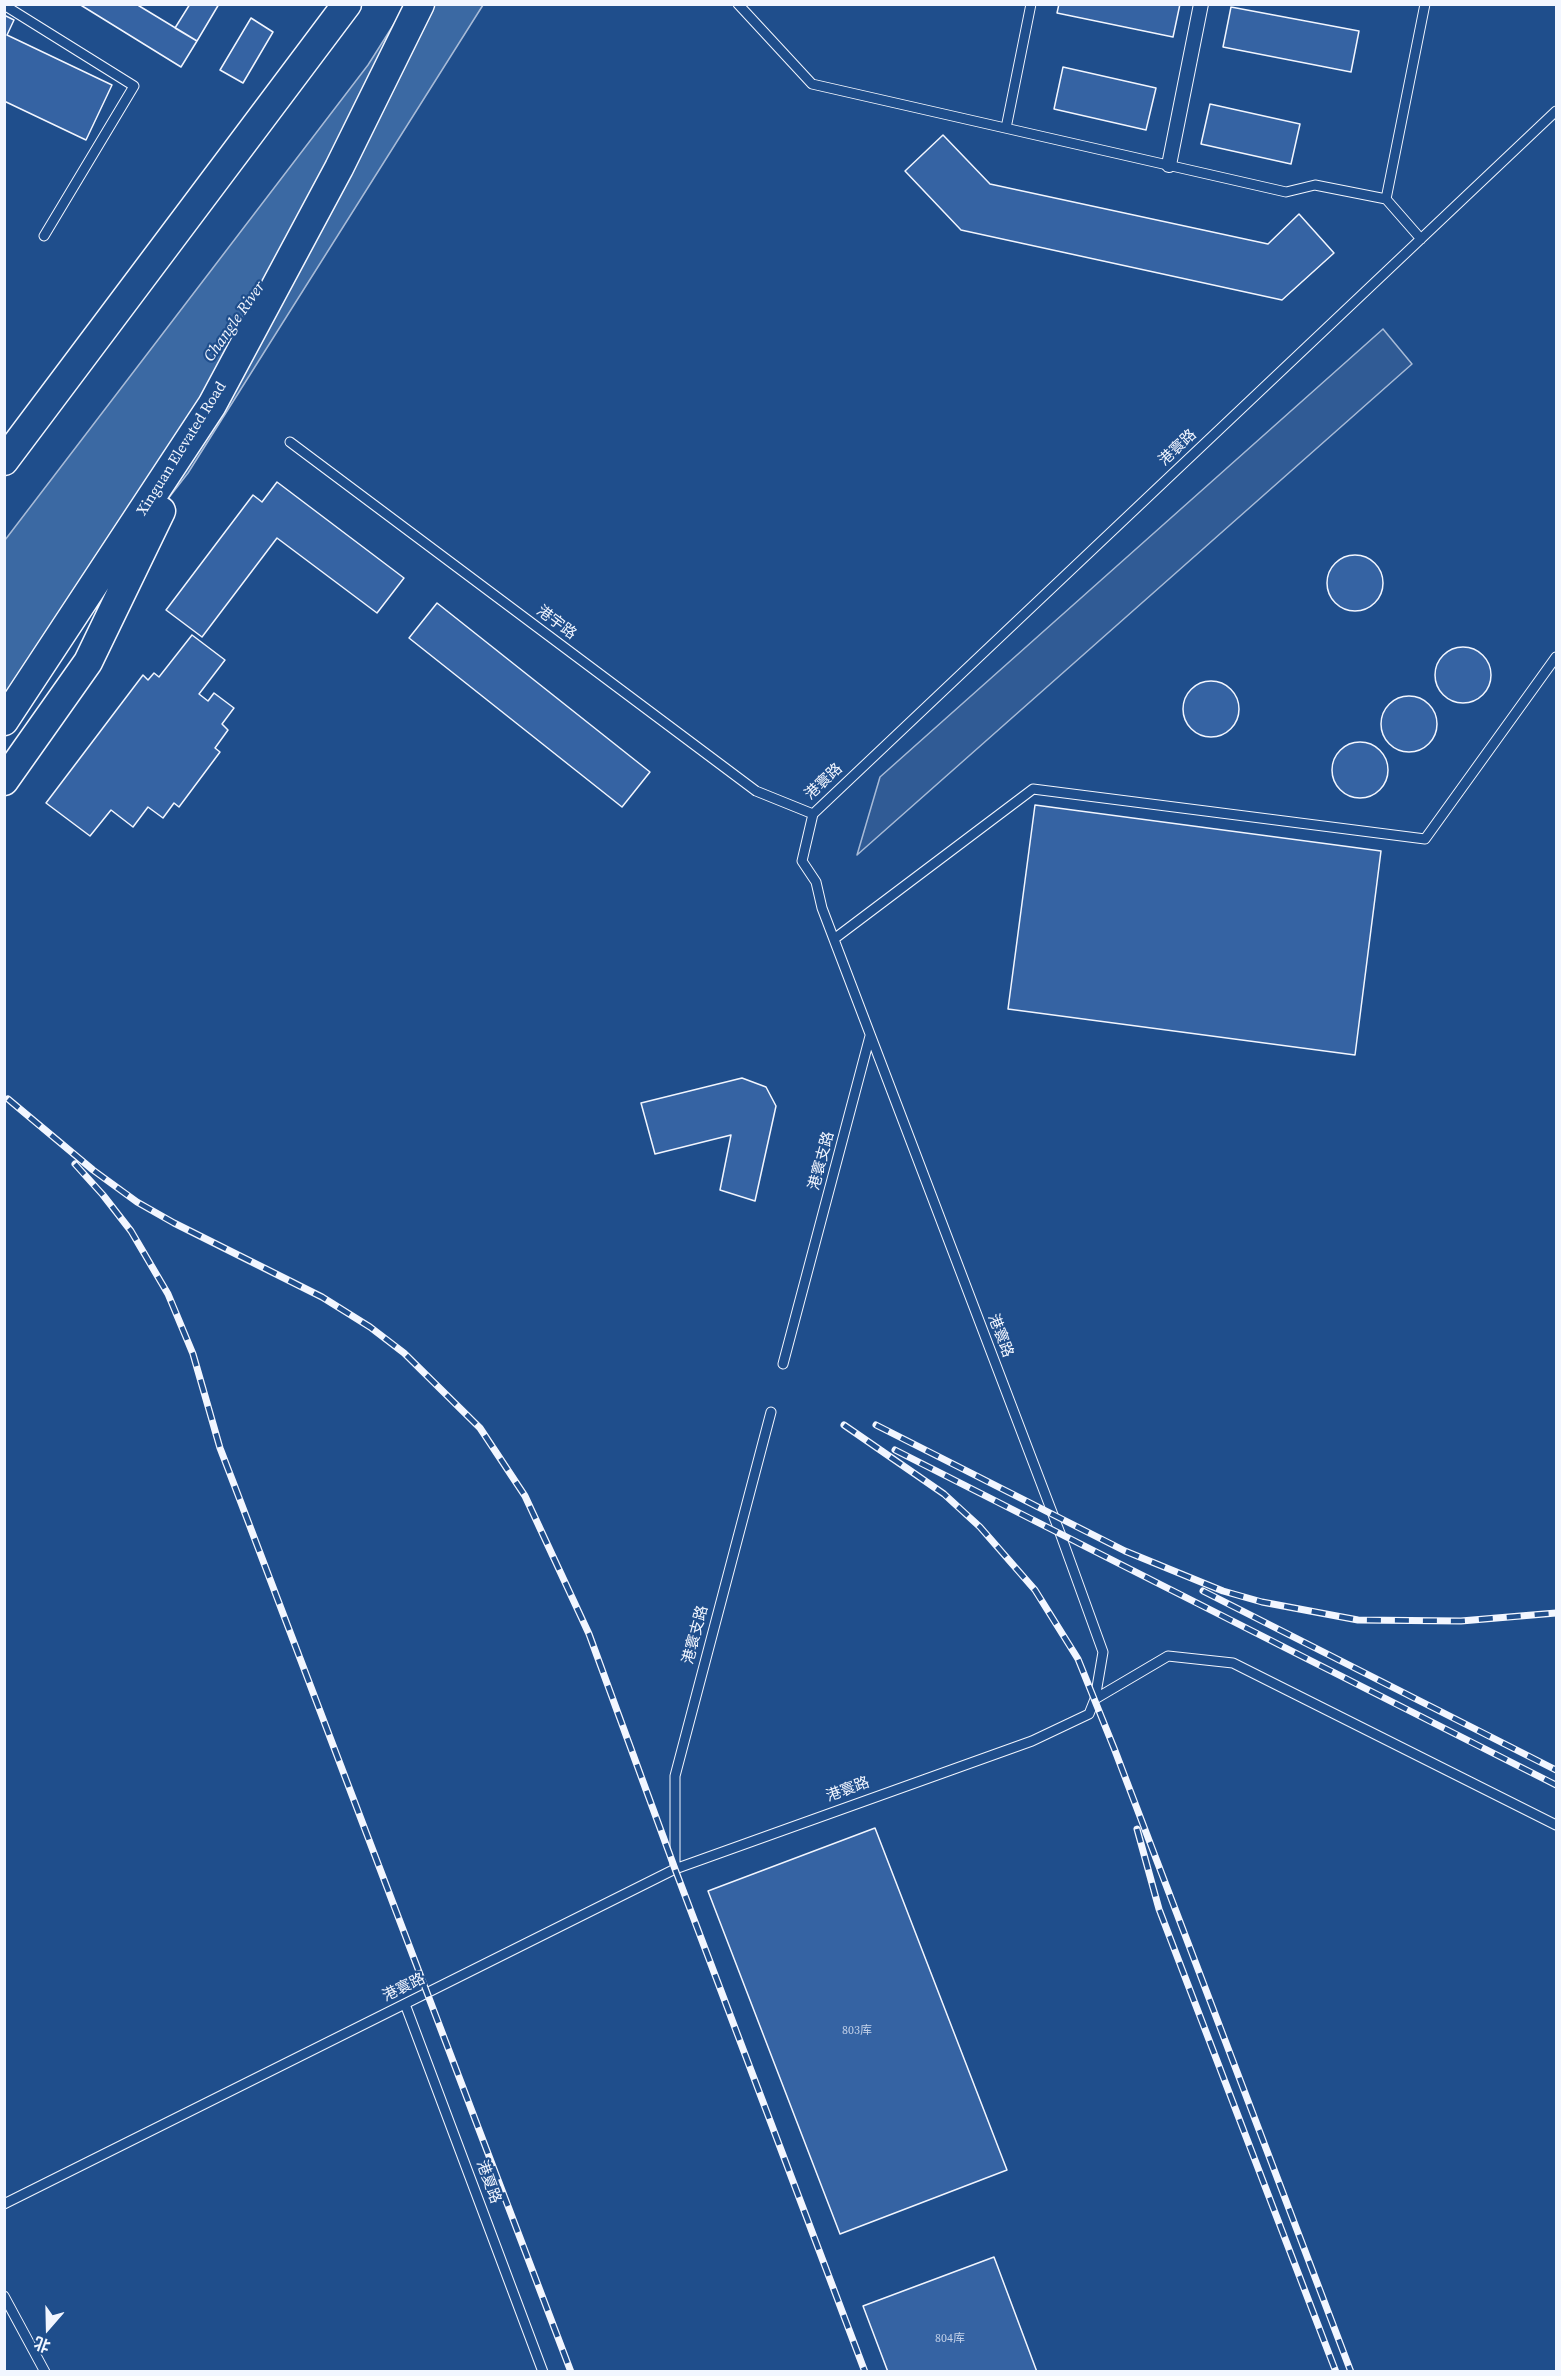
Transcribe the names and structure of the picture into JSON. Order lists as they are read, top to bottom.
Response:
{
  "streets": {
    "highway": ["Xinguan Elevated Road"],
    "lane": [
      "港寰路",
      "港宇路",
      "港寰支路",
      "港夏路"
    ]
  },
  "crossings": [
    ["港寰路", "港宇路"],
    ["港寰路", "港寰支路"],
    ["港寰路", "港夏路"]
  ],
  "water": ["Changle River"],
  "house_numbers": ["803库", "804库"],
  "north": "bottom"
}
